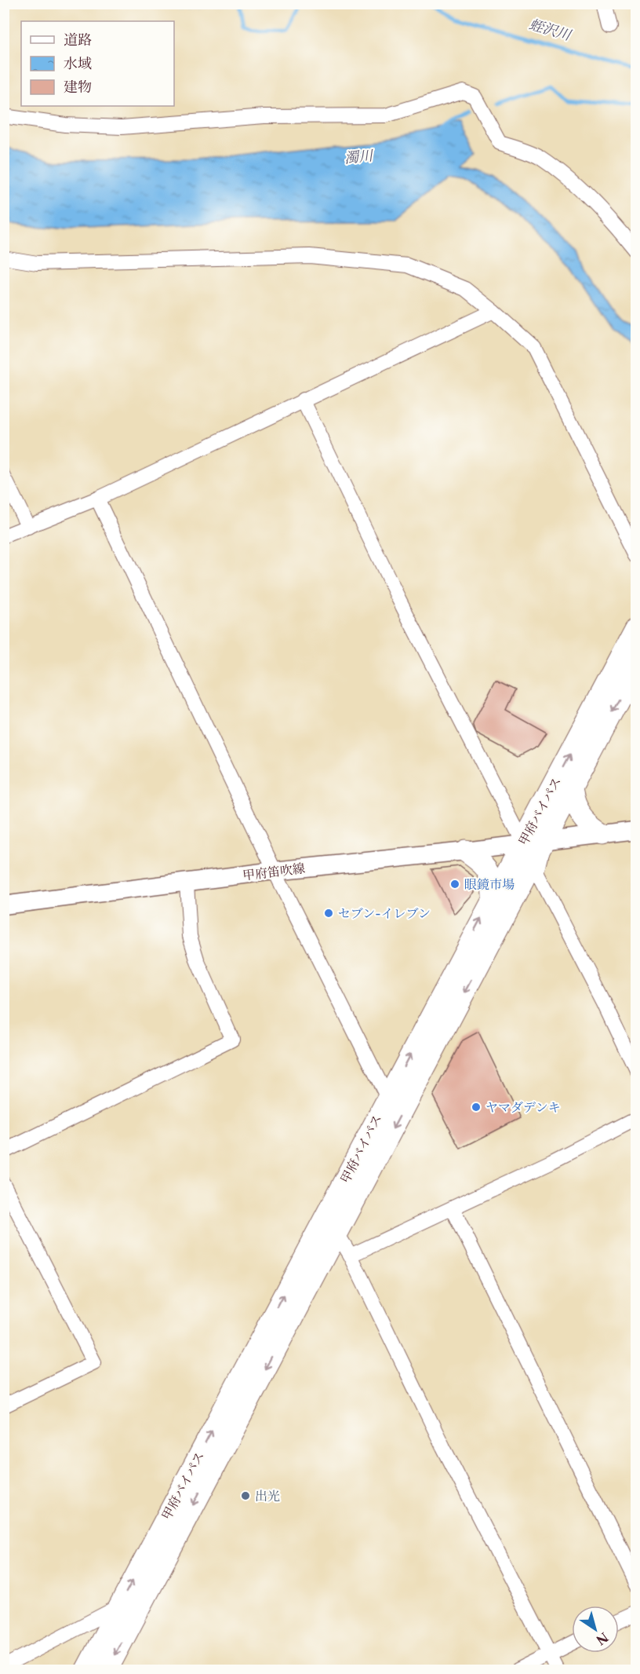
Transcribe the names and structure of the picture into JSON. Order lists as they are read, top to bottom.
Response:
{
  "streets": {
    "highway": ["甲府バイパス"],
    "main road": ["甲府笛吹線"]
  },
  "crossings": [
    ["甲府バイパス", "甲府笛吹線"]
  ],
  "water": ["蛭沢川", "濁川"],
  "places": [
    "眼鏡市場",
    "セブン-イレブン",
    "ヤマダデンキ",
    "出光"
  ],
  "legend": ["道路", "水域", "建物"],
  "north": "bottom right"
}
